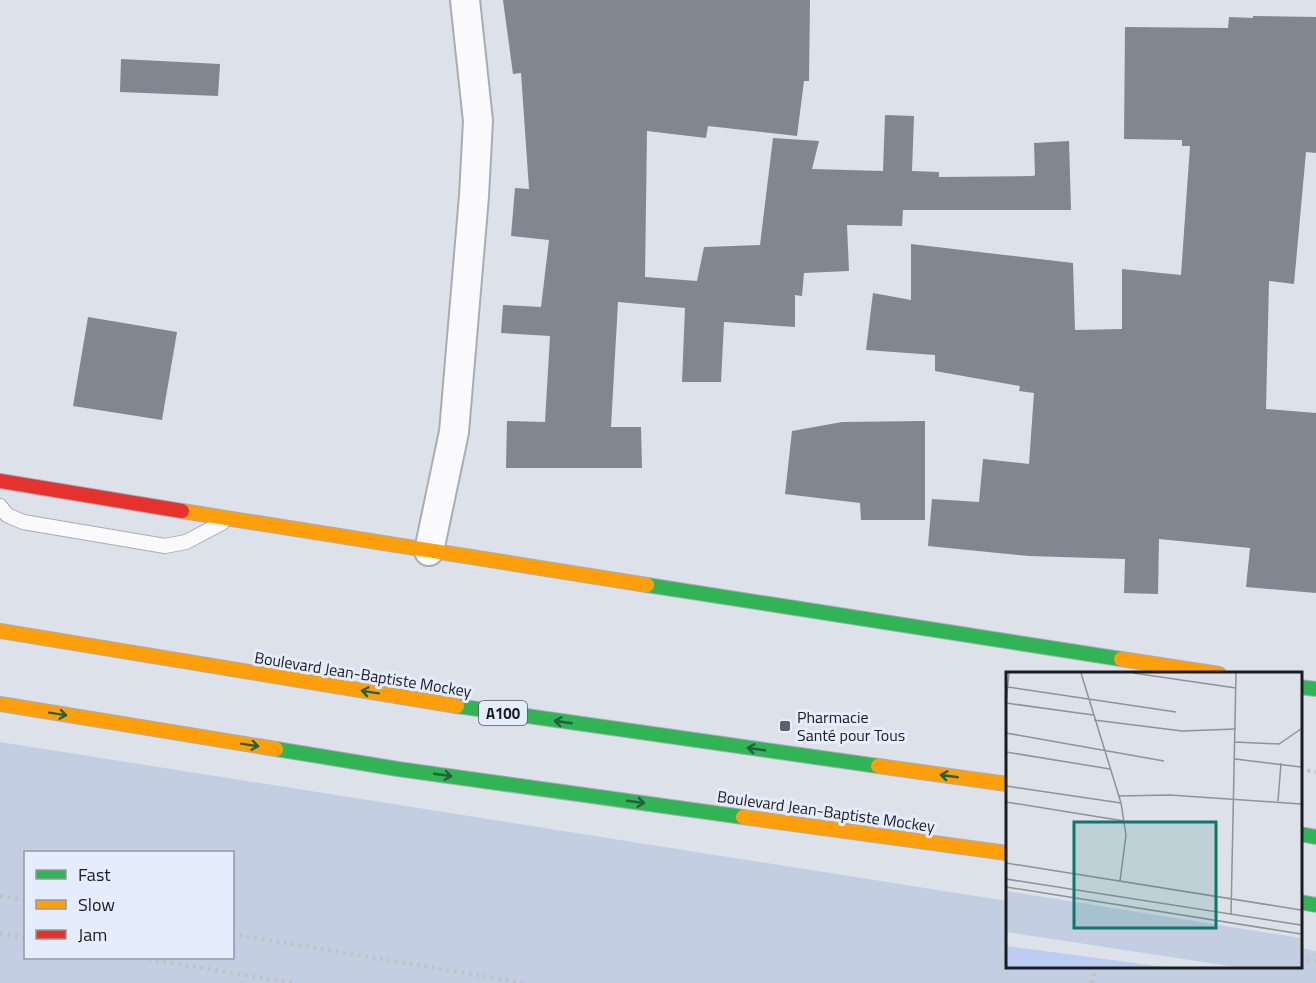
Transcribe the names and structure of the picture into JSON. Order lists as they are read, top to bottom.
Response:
{
  "streets": {
    "main road": ["Boulevard Jean-Baptiste Mockey", "A100"]
  },
  "places": {
    "transit": ["Pharmacie Santé pour Tous"]
  },
  "legend": ["Fast", "Slow", "Jam"]
}
